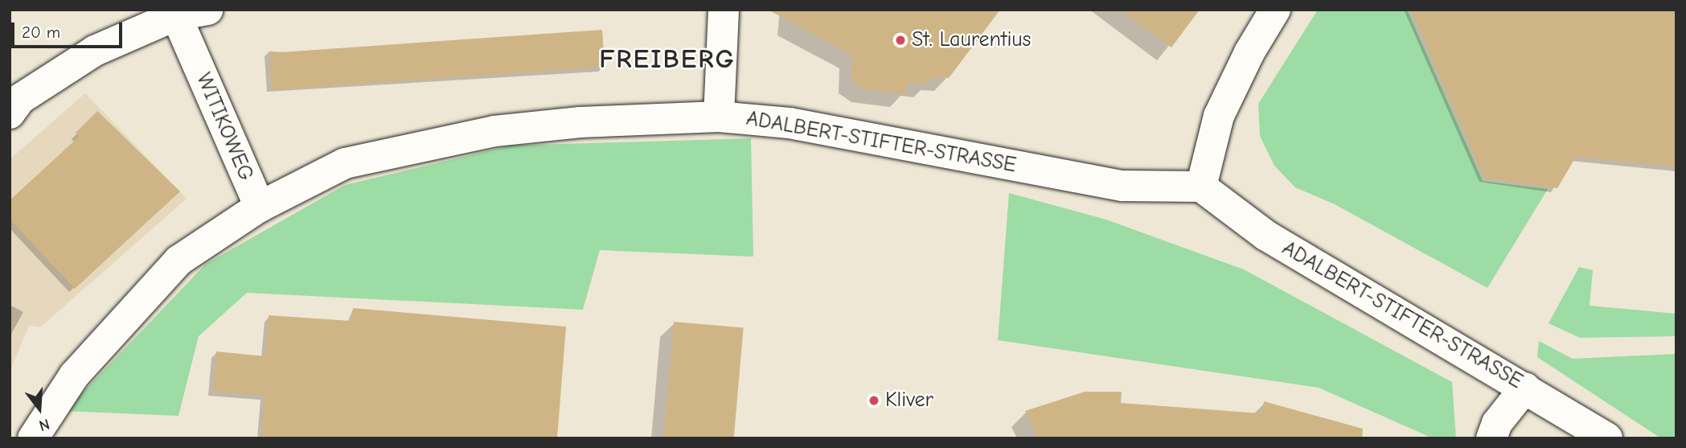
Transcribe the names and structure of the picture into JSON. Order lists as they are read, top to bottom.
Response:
{
  "streets": {
    "street": ["WITIKOWEG", "ADALBERT-STIFTER-STRASSE"]
  },
  "crossings": [
    ["WITIKOWEG", "ADALBERT-STIFTER-STRASSE"]
  ],
  "districts": ["FREIBERG"],
  "places": ["St. Laurentius", "Kliver"],
  "scale_bar": "20 m",
  "north": "bottom"
}
